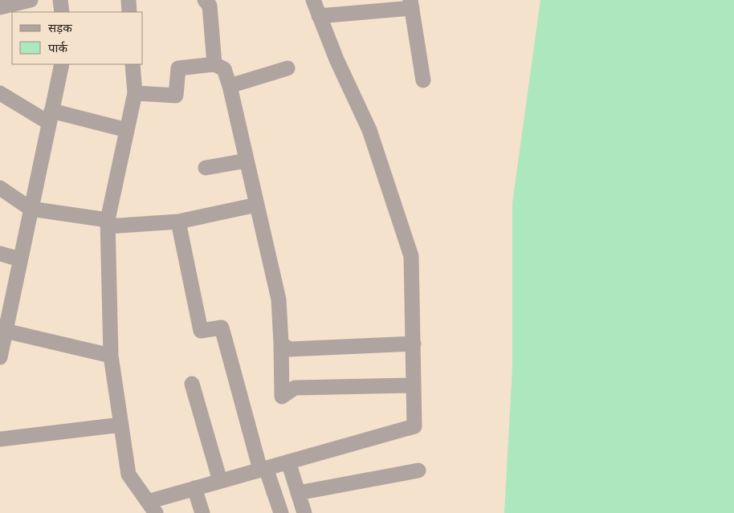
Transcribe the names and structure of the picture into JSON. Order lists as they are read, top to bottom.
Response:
{
  "legend": ["सड़क", "पार्क"]
}
